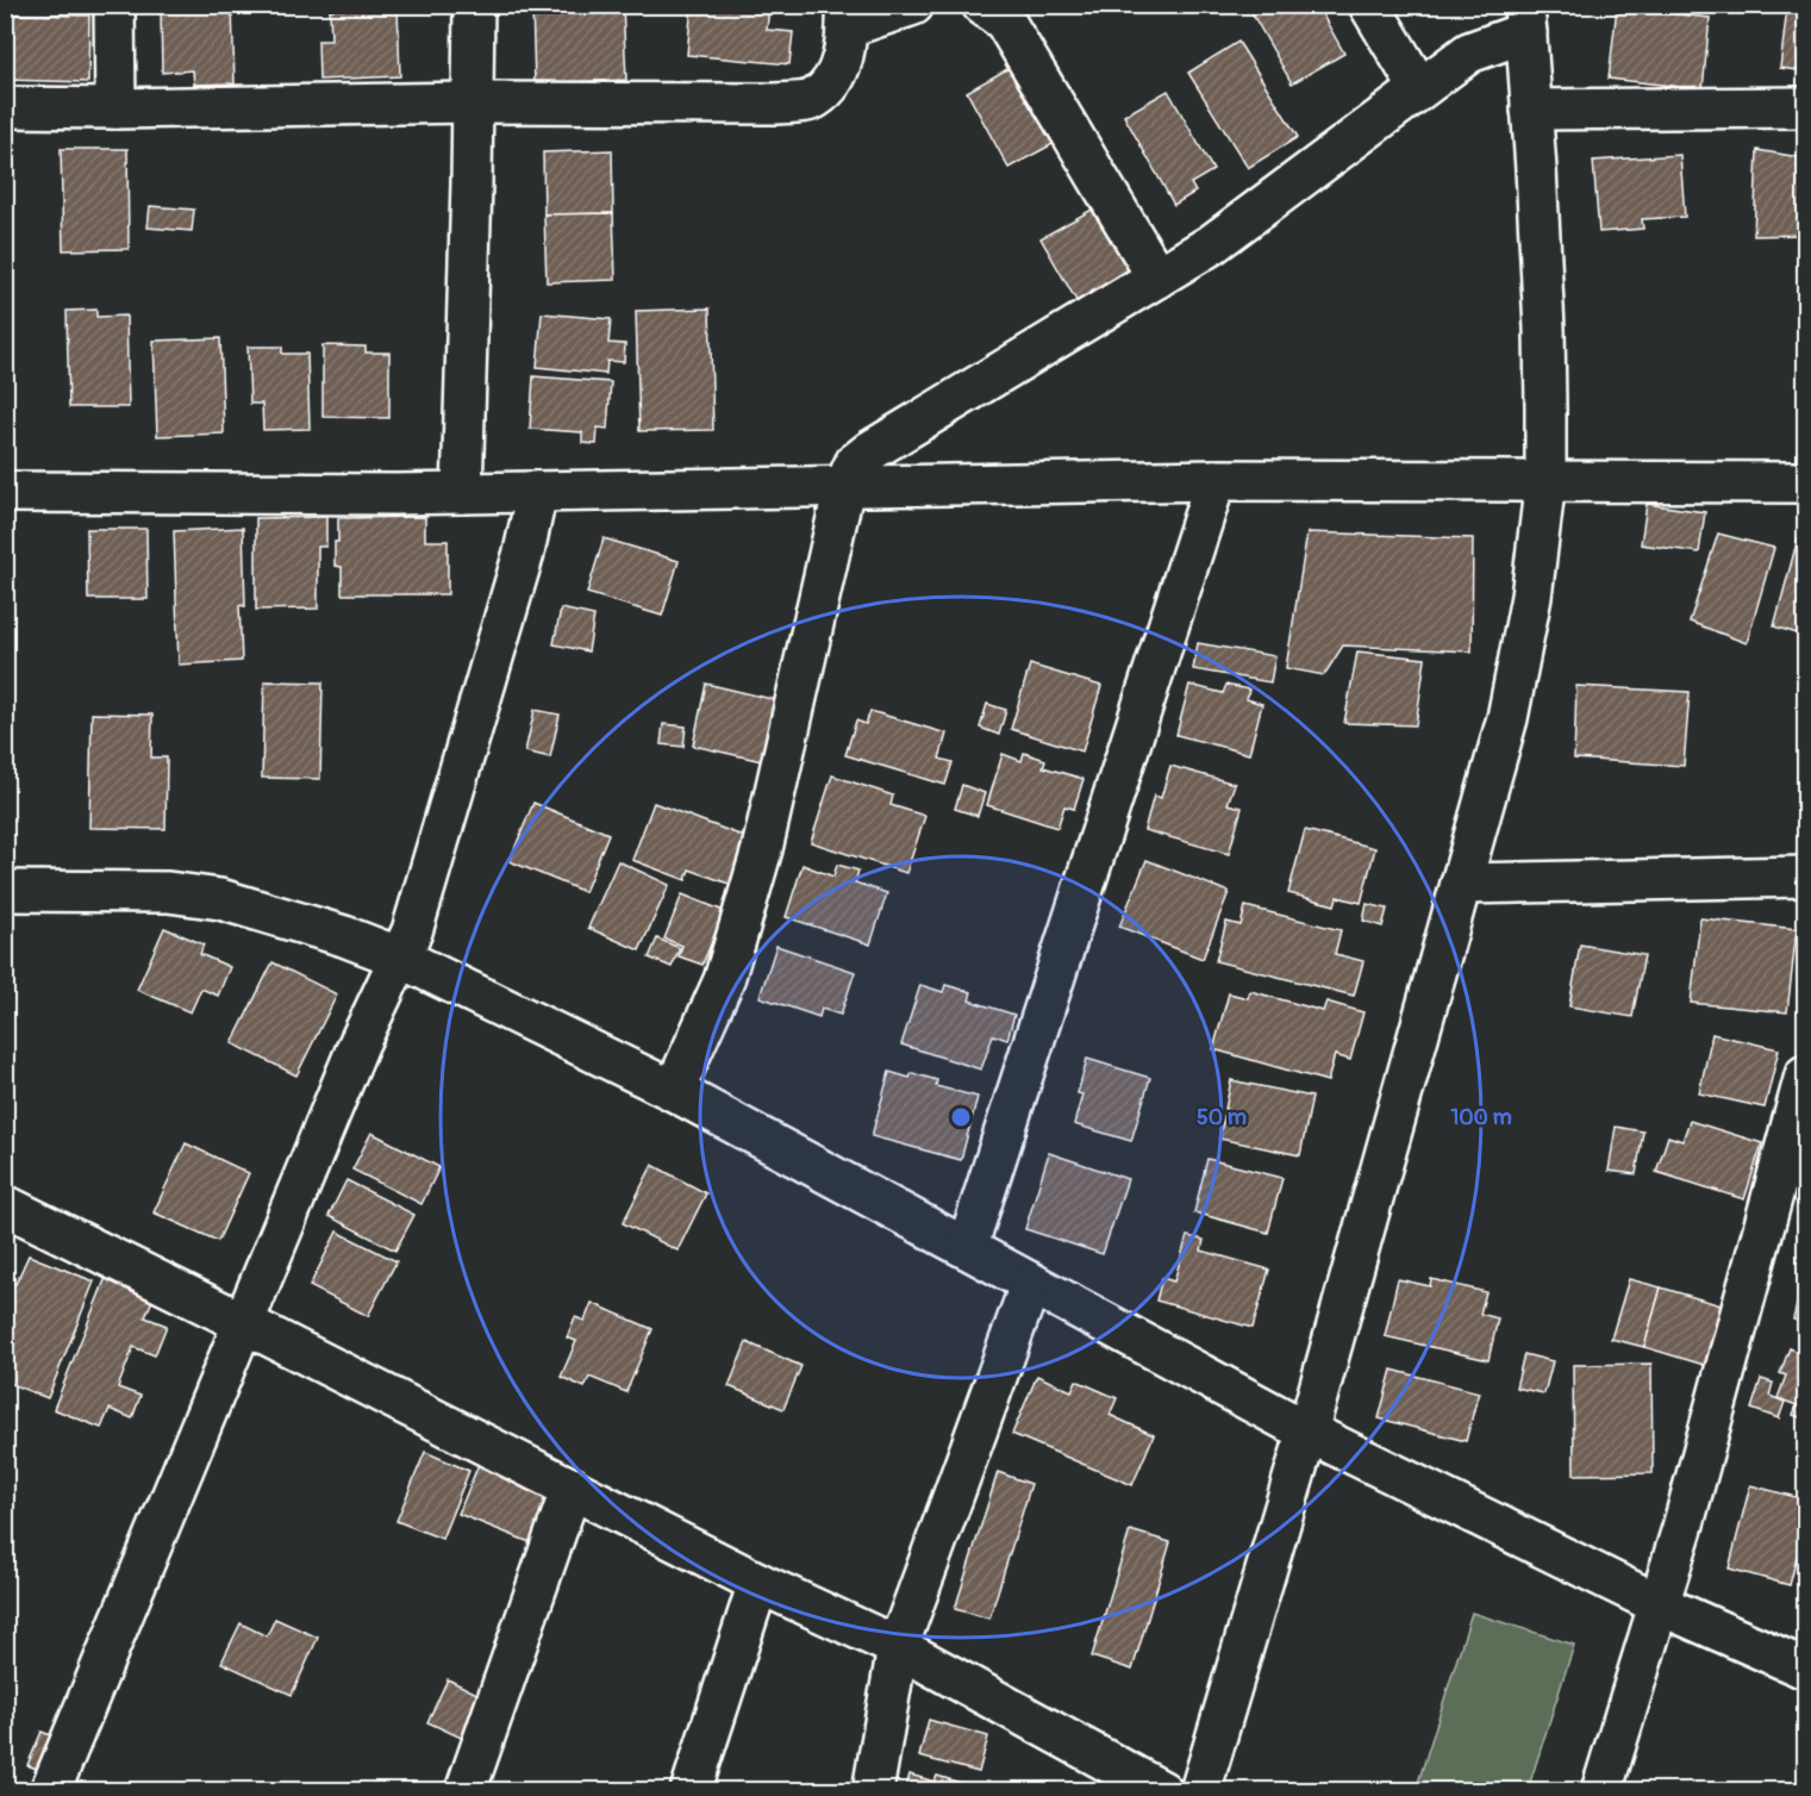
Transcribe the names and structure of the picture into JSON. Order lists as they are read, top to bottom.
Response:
{
  "rings": ["50 m", "100 m"]
}
